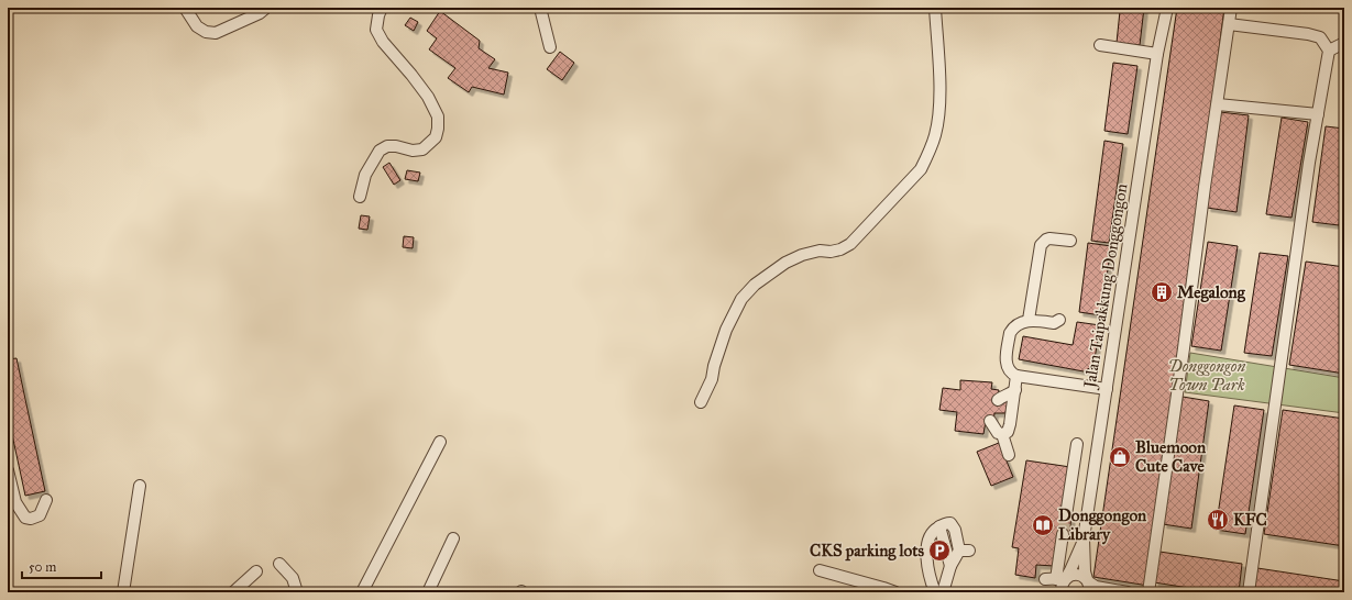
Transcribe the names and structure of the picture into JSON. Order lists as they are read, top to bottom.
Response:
{
  "streets": {
    "street": ["Jalan Taipakkung Donggongon"]
  },
  "parks": ["Donggongon Town Park"],
  "places": {
    "building": ["Megalong"],
    "shop": ["Bluemoon Cute Cave"],
    "restaurant": ["KFC"],
    "library": ["Donggongon Library"],
    "parking": ["CKS parking lots"]
  },
  "scale_bar": "50 m"
}
